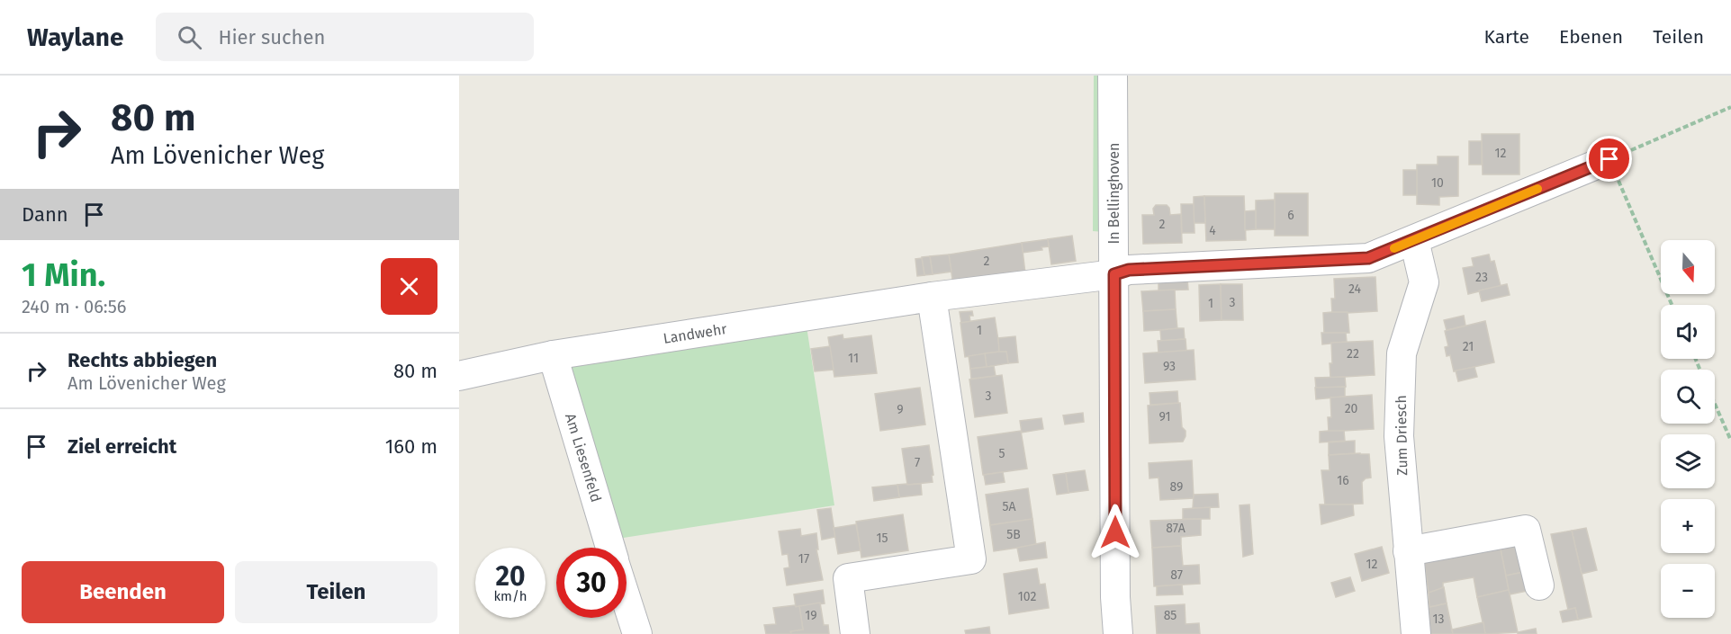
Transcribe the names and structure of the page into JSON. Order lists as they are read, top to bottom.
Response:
{
  "streets": {
    "street": [
      "In Bellinghoven",
      "Landwehr",
      "Zum Driesch",
      "Am Liesenfeld"
    ]
  },
  "crossings": [
    ["In Bellinghoven", "Landwehr"],
    ["Landwehr", "Zum Driesch"],
    ["Landwehr", "Am Liesenfeld"]
  ],
  "house_numbers": [
    "12",
    "10",
    "6",
    "2",
    "4",
    "2",
    "23",
    "24",
    "3",
    "1",
    "1",
    "21",
    "22",
    "11",
    "93",
    "3",
    "20",
    "9",
    "91",
    "5",
    "7",
    "16",
    "89",
    "5A",
    "87A",
    "5B",
    "15",
    "17",
    "12",
    "87",
    "102",
    "19",
    "85",
    "13"
  ],
  "north": "bottom",
  "page": {
    "header": "Waylane",
    "search": "Hier suchen",
    "nav": ["Karte", "Ebenen", "Teilen"],
    "turn": ["80 m", "Am Lövenicher Weg"],
    "then": "Dann",
    "heading": ["1 Min.", "240 m · 06:56"],
    "map_buttons": ["+", "−"],
    "list": [
      {
        "name": "Rechts abbiegen",
        "note": "Am Lövenicher Weg",
        "value": "80 m"
      },
      {
        "name": "Ziel erreicht",
        "value": "160 m"
      }
    ],
    "speed": "20 km/h",
    "limit": "30",
    "buttons": ["Beenden", "Teilen"]
  }
}
